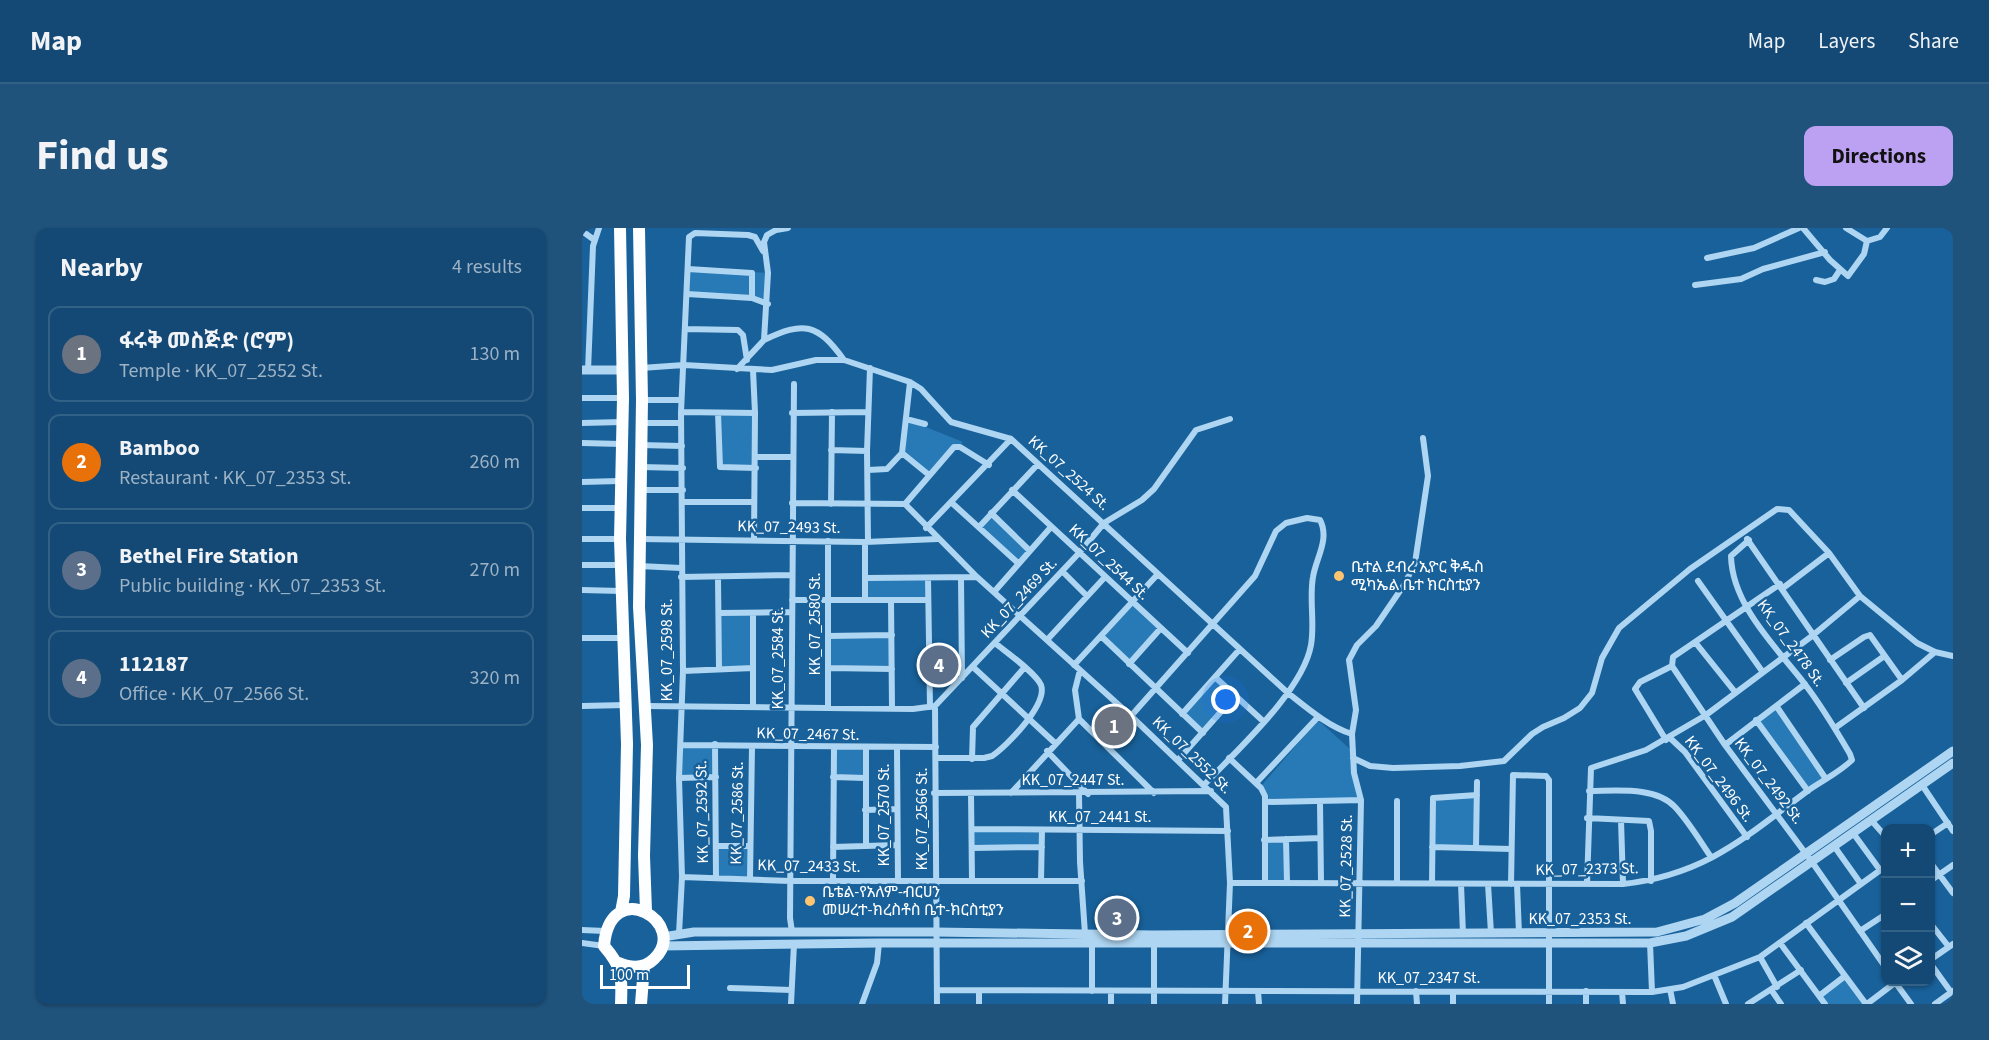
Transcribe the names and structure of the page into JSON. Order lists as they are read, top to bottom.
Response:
{
  "streets": {
    "street": [
      "KK_07_2524 St.",
      "KK_07_2493 St.",
      "KK_07_2544 St.",
      "KK_07_2469 St.",
      "KK_07_2580 St.",
      "KK_07_2478 St.",
      "KK_07_2598 St.",
      "KK_07_2584 St.",
      "KK_07_2467 St.",
      "KK_07_2552 St.",
      "KK_07_2496 St.",
      "KK_07_2447 St.",
      "KK_07_2492 St.",
      "KK_07_2592 St.",
      "KK_07_2586 St.",
      "KK_07_2570 St.",
      "KK_07_2441 St.",
      "KK_07_2566 St.",
      "KK_07_2433 St.",
      "KK_07_2528 St.",
      "KK_07_2373 St.",
      "KK_07_2353 St.",
      "KK_07_2347 St."
    ]
  },
  "crossings": [
    ["KK_07_2524 St.", "KK_07_2469 St."],
    ["KK_07_2524 St.", "KK_07_2598 St."],
    ["KK_07_2524 St.", "KK_07_2528 St."],
    ["KK_07_2493 St.", "KK_07_2580 St."],
    ["KK_07_2493 St.", "KK_07_2598 St."],
    ["KK_07_2493 St.", "KK_07_2584 St."],
    ["KK_07_2493 St.", "KK_07_2552 St."],
    ["KK_07_2544 St.", "KK_07_2469 St."],
    ["KK_07_2469 St.", "KK_07_2552 St."],
    ["KK_07_2469 St.", "KK_07_2566 St."],
    ["KK_07_2478 St.", "KK_07_2373 St."],
    ["KK_07_2598 St.", "KK_07_2467 St."],
    ["KK_07_2598 St.", "KK_07_2433 St."],
    ["KK_07_2584 St.", "KK_07_2467 St."],
    ["KK_07_2584 St.", "KK_07_2433 St."],
    ["KK_07_2467 St.", "KK_07_2592 St."],
    ["KK_07_2467 St.", "KK_07_2586 St."],
    ["KK_07_2467 St.", "KK_07_2570 St."],
    ["KK_07_2467 St.", "KK_07_2566 St."],
    ["KK_07_2552 St.", "KK_07_2447 St."],
    ["KK_07_2552 St.", "KK_07_2441 St."],
    ["KK_07_2552 St.", "KK_07_2373 St."],
    ["KK_07_2552 St.", "KK_07_2353 St."],
    ["KK_07_2552 St.", "KK_07_2347 St."],
    ["KK_07_2496 St.", "KK_07_2492 St."],
    ["KK_07_2496 St.", "KK_07_2373 St."],
    ["KK_07_2447 St.", "KK_07_2566 St."],
    ["KK_07_2492 St.", "KK_07_2373 St."],
    ["KK_07_2492 St.", "KK_07_2353 St."],
    ["KK_07_2492 St.", "KK_07_2347 St."],
    ["KK_07_2592 St.", "KK_07_2433 St."],
    ["KK_07_2586 St.", "KK_07_2433 St."],
    ["KK_07_2570 St.", "KK_07_2433 St."],
    ["KK_07_2566 St.", "KK_07_2433 St."],
    ["KK_07_2566 St.", "KK_07_2347 St."],
    ["KK_07_2528 St.", "KK_07_2373 St."],
    ["KK_07_2528 St.", "KK_07_2353 St."],
    ["KK_07_2528 St.", "KK_07_2347 St."],
    ["KK_07_2353 St.", "KK_07_2347 St."]
  ],
  "places": ["ቤተል ደብረ ኢዮር ቅዱስ ሚካኤል ቤተ ክርስቲያን", "ቤቴል-የአለም-ብርሀን መሠረተ-ክረስቶስ ቤተ-ክርስቲያን"],
  "scale_bar": "100 m",
  "page": {
    "header": "Map",
    "nav": ["Map", "Layers", "Share"],
    "title": "Find us",
    "buttons": "Directions",
    "heading": ["Nearby", "4 results"],
    "list": [
      {
        "mark": "1",
        "name": "ፋሩቅ መስጅድ (ሮም)",
        "note": "Temple · KK_07_2552 St.",
        "value": "130 m"
      },
      {
        "mark": "2",
        "name": "Bamboo",
        "note": "Restaurant · KK_07_2353 St.",
        "value": "260 m"
      },
      {
        "mark": "3",
        "name": "Bethel Fire Station",
        "note": "Public building · KK_07_2353 St.",
        "value": "270 m"
      },
      {
        "mark": "4",
        "name": "112187",
        "note": "Office · KK_07_2566 St.",
        "value": "320 m"
      }
    ],
    "pins": [
      "4",
      "1",
      "3",
      "2"
    ],
    "map_buttons": ["+", "−"],
    "scale": "100 m"
  }
}
